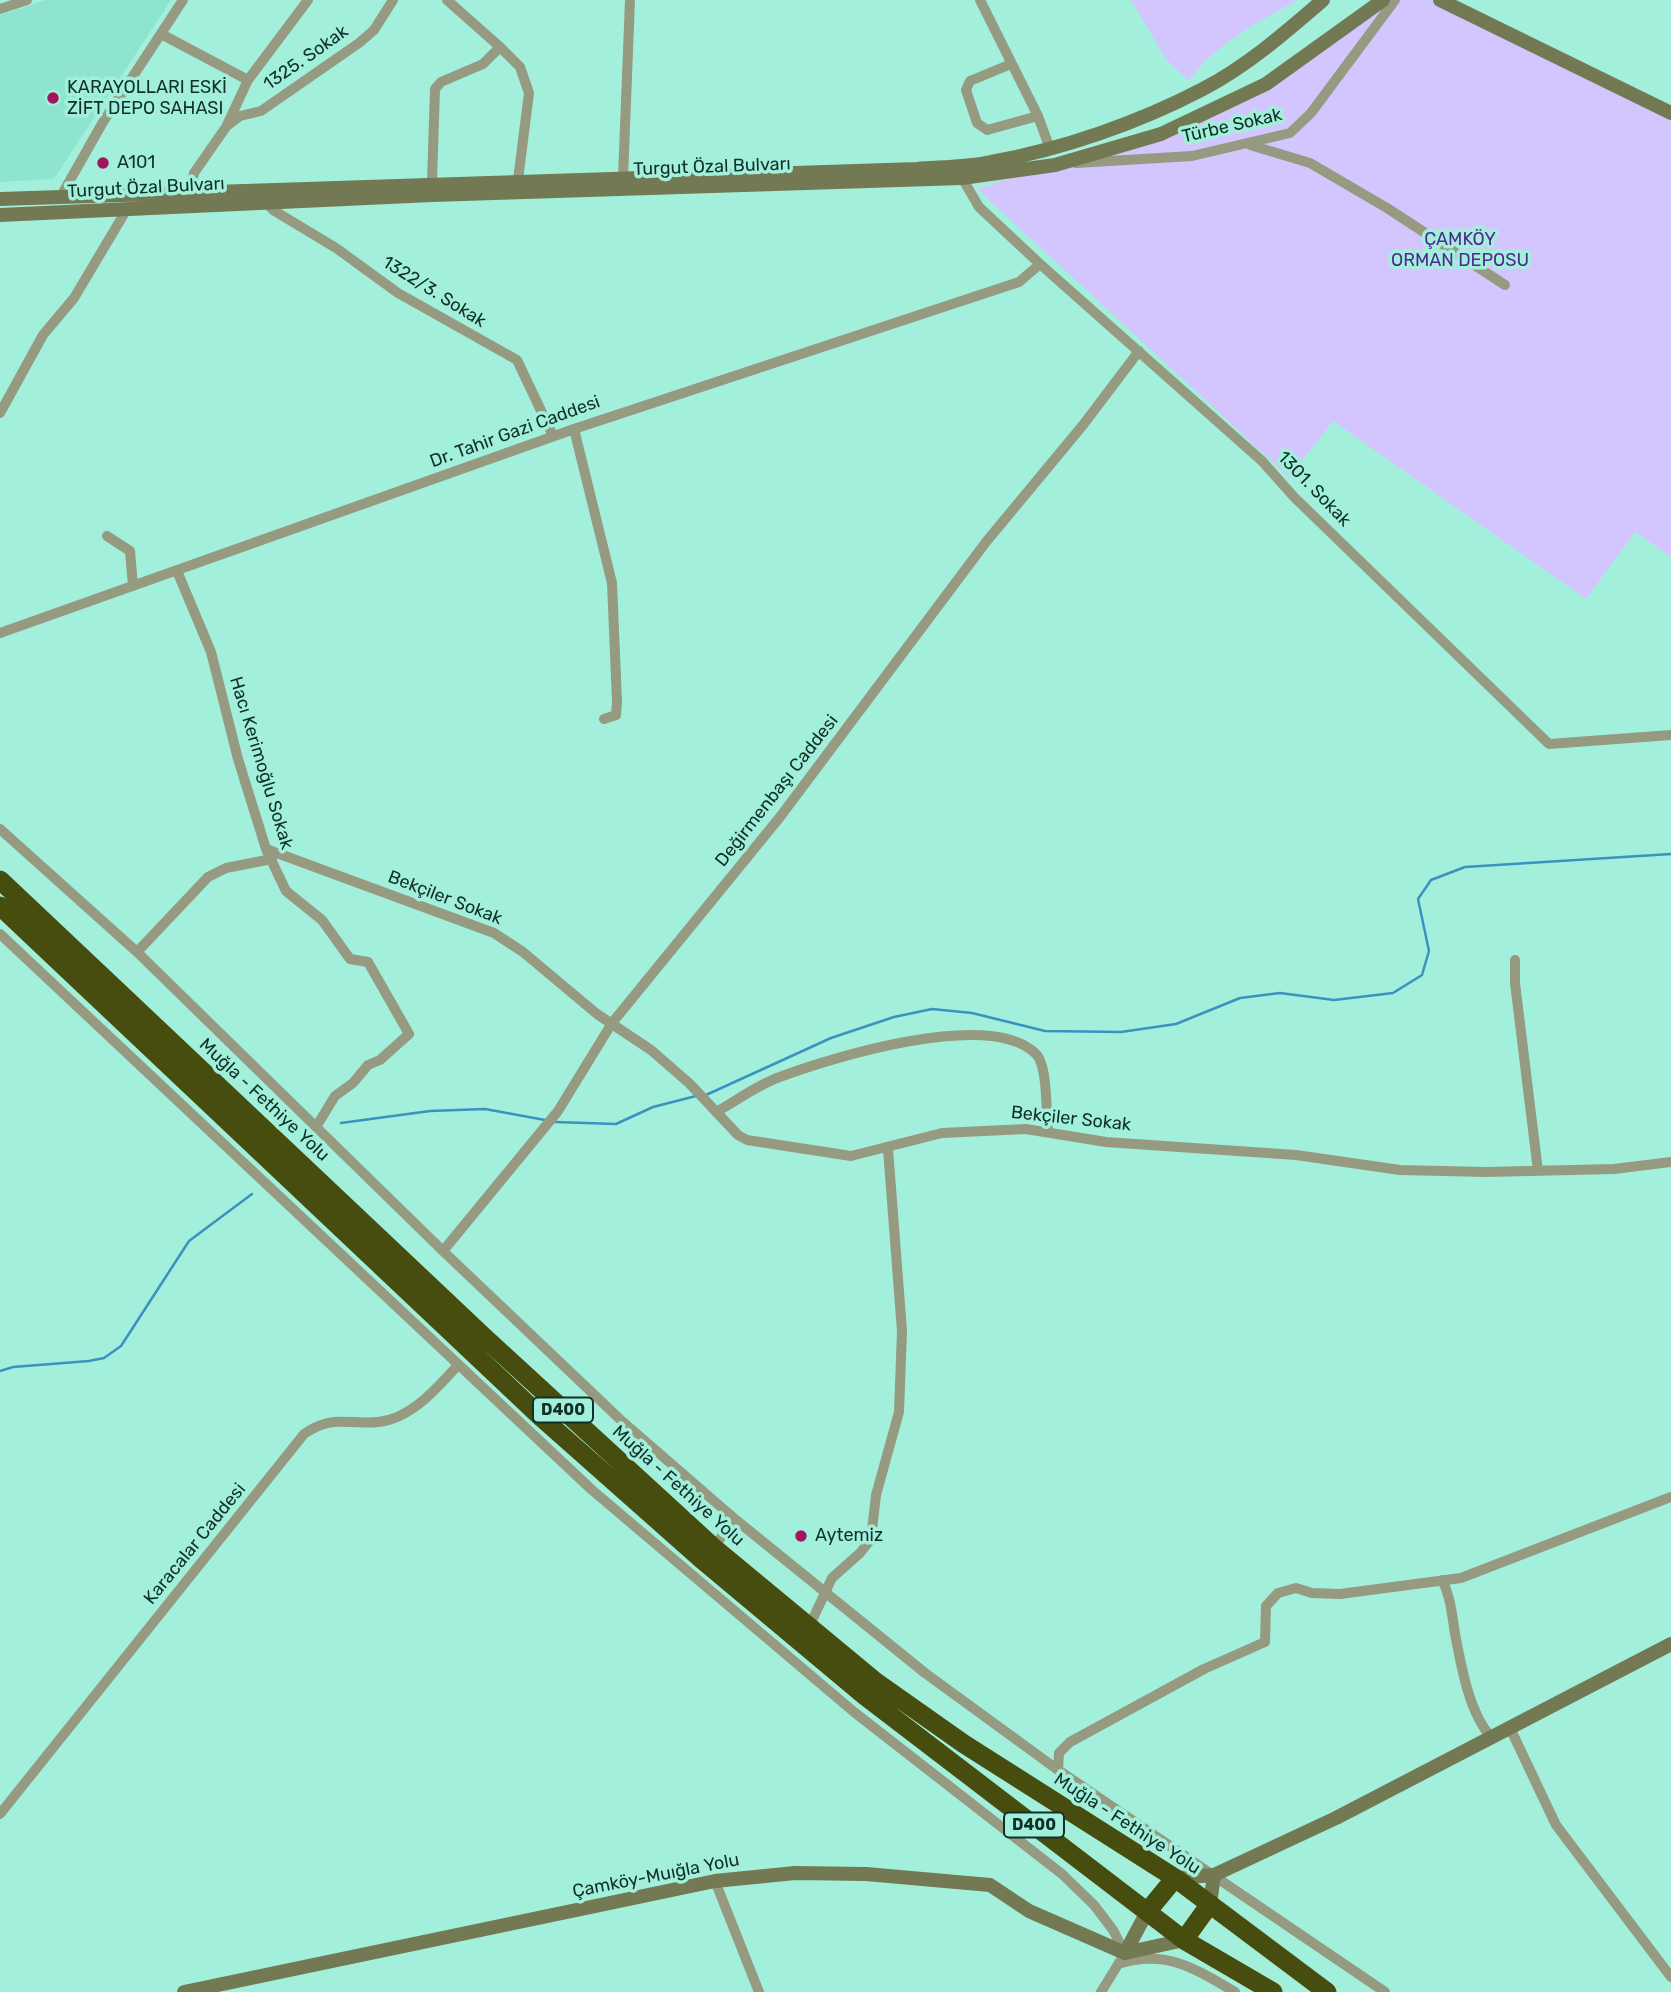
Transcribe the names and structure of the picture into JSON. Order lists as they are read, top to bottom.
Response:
{
  "streets": {
    "highway": ["Muğla - Fethiye Yolu", "D400"],
    "main road": ["Turgut Özal Bulvarı", "Çamköy-Muığla Yolu"],
    "street": [
      "1325. Sokak",
      "Türbe Sokak",
      "1322/3. Sokak",
      "Dr. Tahir Gazi Caddesi",
      "1301. Sokak",
      "Hacı Kerimoğlu Sokak",
      "Değirmenbaşı Caddesi",
      "Bekçiler Sokak",
      "Karacalar Caddesi"
    ]
  },
  "crossings": [
    ["Türbe Sokak", "Turgut Özal Bulvarı"],
    ["Turgut Özal Bulvarı", "1322/3. Sokak"],
    ["Turgut Özal Bulvarı", "1301. Sokak"],
    ["1322/3. Sokak", "Dr. Tahir Gazi Caddesi"],
    ["Dr. Tahir Gazi Caddesi", "1301. Sokak"],
    ["Dr. Tahir Gazi Caddesi", "Hacı Kerimoğlu Sokak"],
    ["1301. Sokak", "Değirmenbaşı Caddesi"],
    ["Hacı Kerimoğlu Sokak", "Bekçiler Sokak"],
    ["Değirmenbaşı Caddesi", "Bekçiler Sokak"]
  ],
  "parks": ["ÇAMKÖY ORMAN DEPOSU"],
  "places": ["KARAYOLLARI ESKİ ZİFT DEPO SAHASI", "A101", "Aytemiz"]
}
